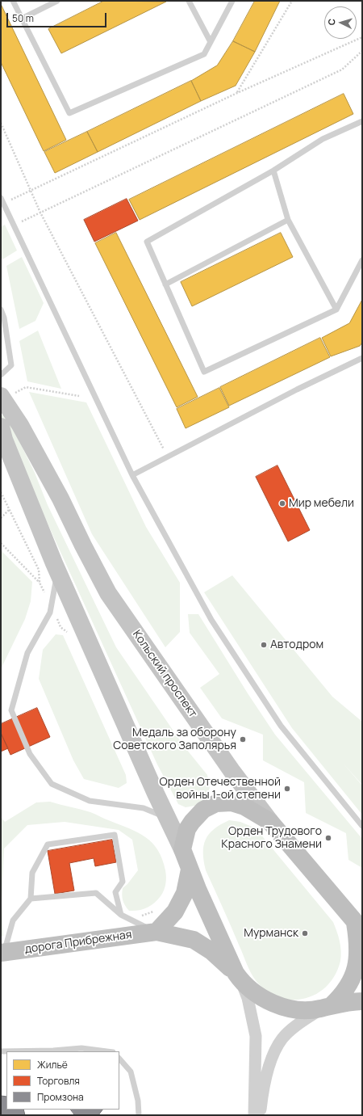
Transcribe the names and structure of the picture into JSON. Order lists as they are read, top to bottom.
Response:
{
  "streets": {
    "highway": ["Кольский проспект", "дорога Прибрежная"]
  },
  "places": [
    "Мир мебели",
    "Автодром",
    "Медаль за оборону Советского Заполярья",
    "Орден Отечественной войны 1-ой степени",
    "Орден Трудового Красного Знамени",
    "Мурманск"
  ],
  "legend": ["Жильё", "Торговля", "Промзона"],
  "scale_bar": "50 m",
  "north": "left"
}
